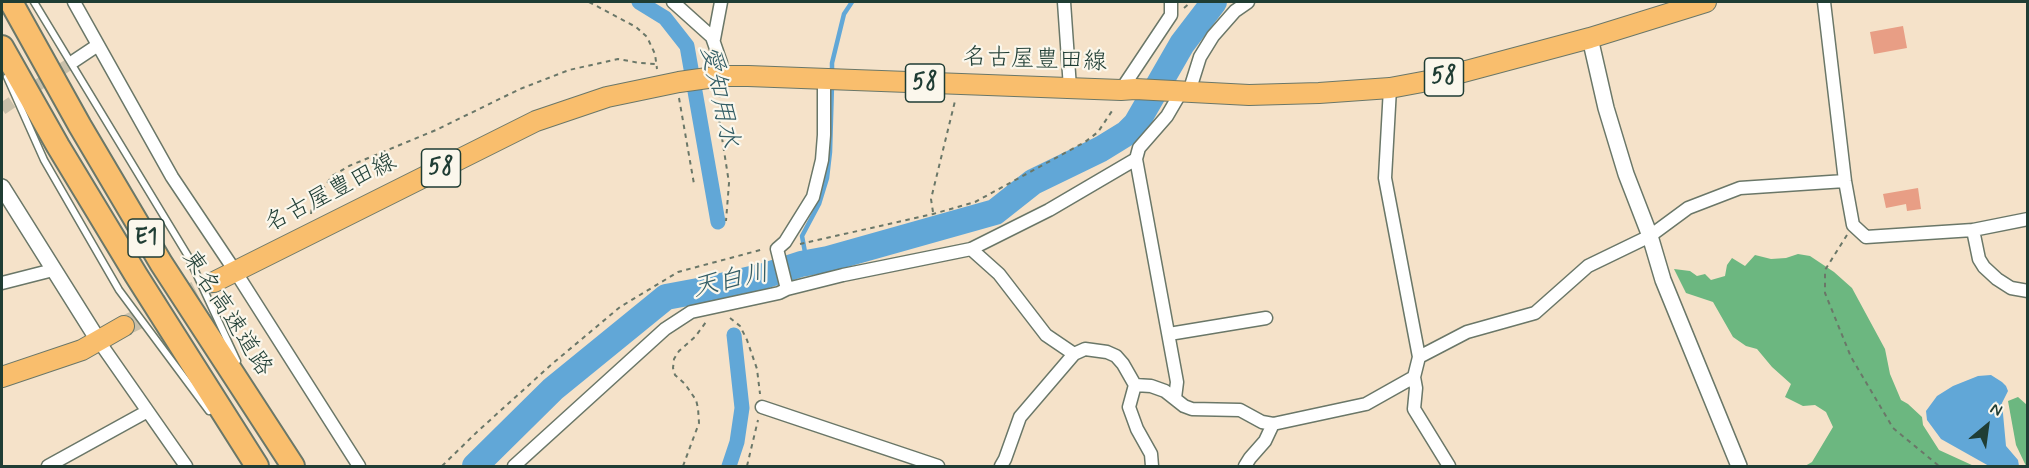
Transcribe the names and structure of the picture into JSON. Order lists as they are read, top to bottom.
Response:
{
  "streets": {
    "highway": ["E1", "東名高速道路"],
    "main road": ["名古屋豊田線", "58"]
  },
  "water": ["愛知用水", "天白川"],
  "north": "top right"
}
